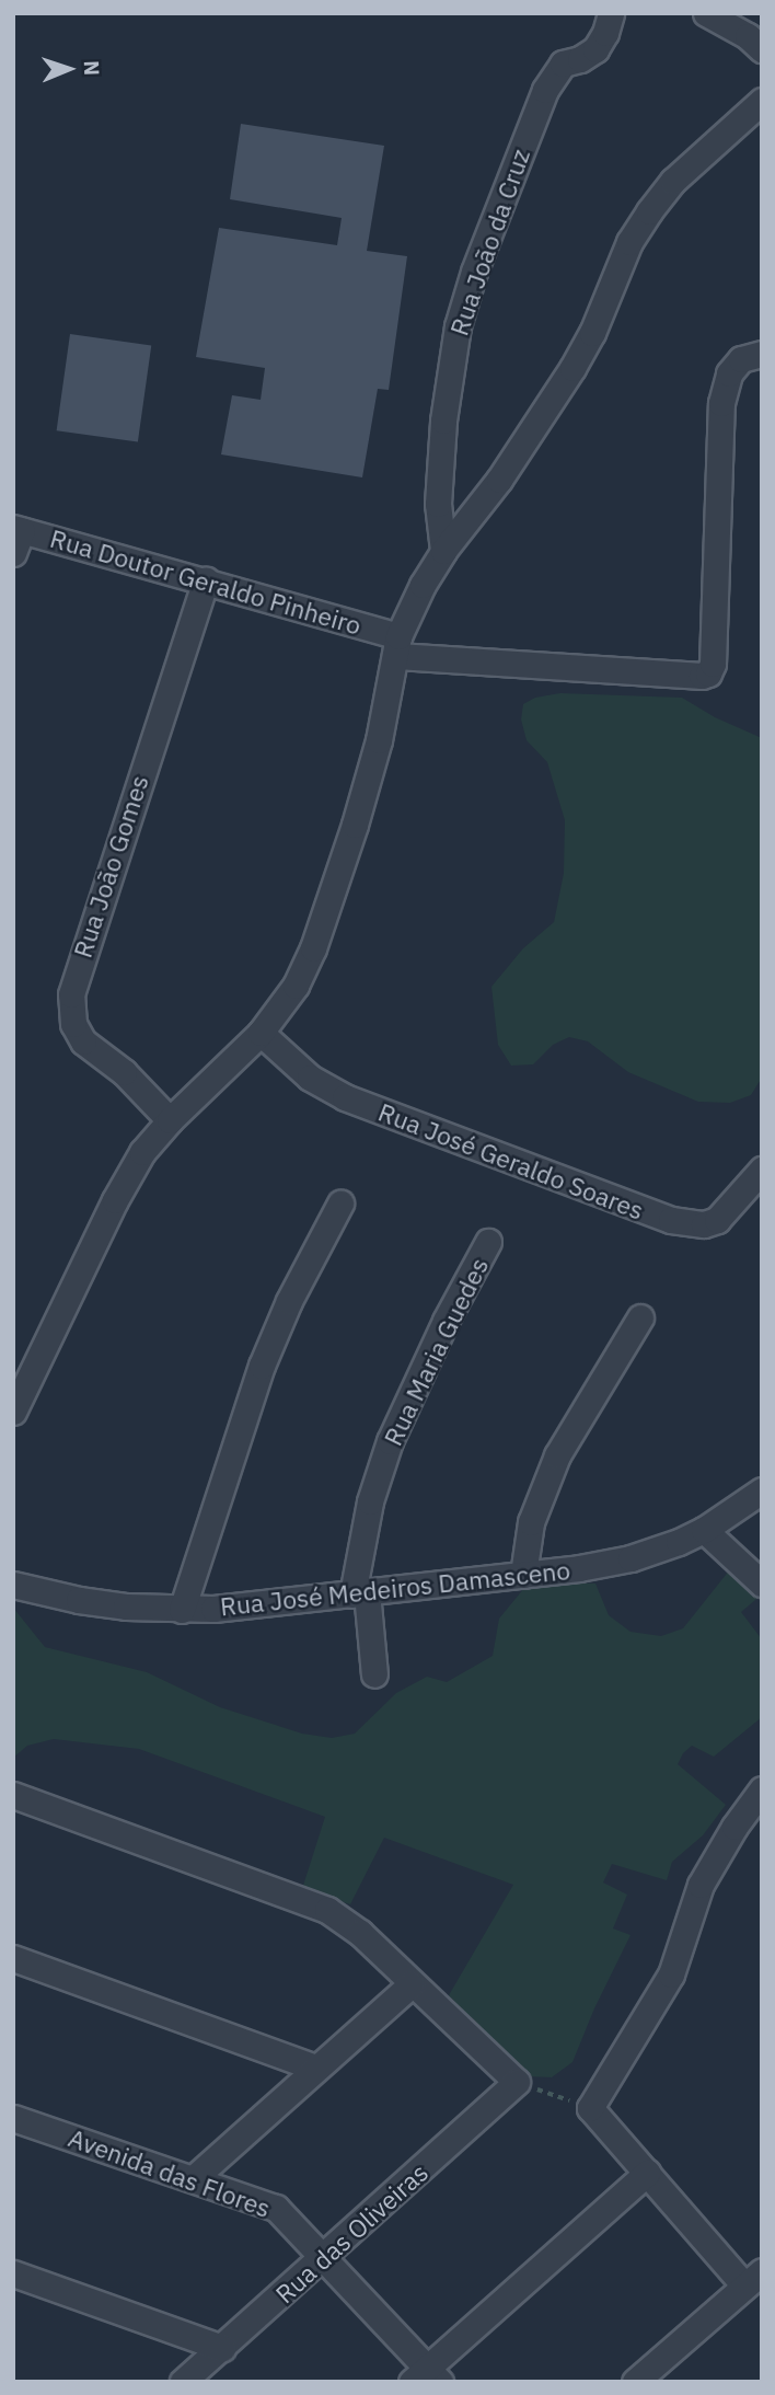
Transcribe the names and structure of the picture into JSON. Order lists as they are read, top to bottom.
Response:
{
  "streets": {
    "street": [
      "Rua João da Cruz",
      "Rua Doutor Geraldo Pinheiro",
      "Rua João Gomes",
      "Rua José Geraldo Soares",
      "Rua Maria Guedes",
      "Rua José Medeiros Damasceno",
      "Avenida das Flores",
      "Rua das Oliveiras"
    ]
  },
  "crossings": [
    ["Rua Doutor Geraldo Pinheiro", "Rua João Gomes"],
    ["Rua Maria Guedes", "Rua José Medeiros Damasceno"],
    ["Avenida das Flores", "Rua das Oliveiras"]
  ],
  "north": "right"
}
